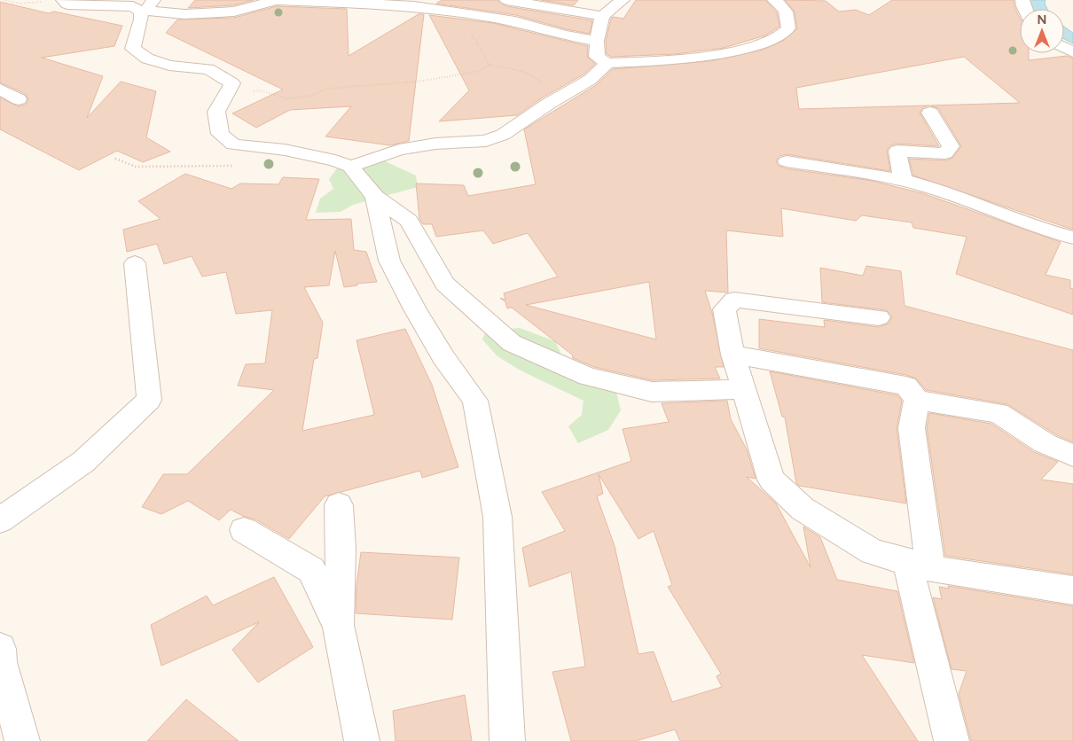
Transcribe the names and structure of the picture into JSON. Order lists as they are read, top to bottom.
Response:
{
  "north": "top"
}
